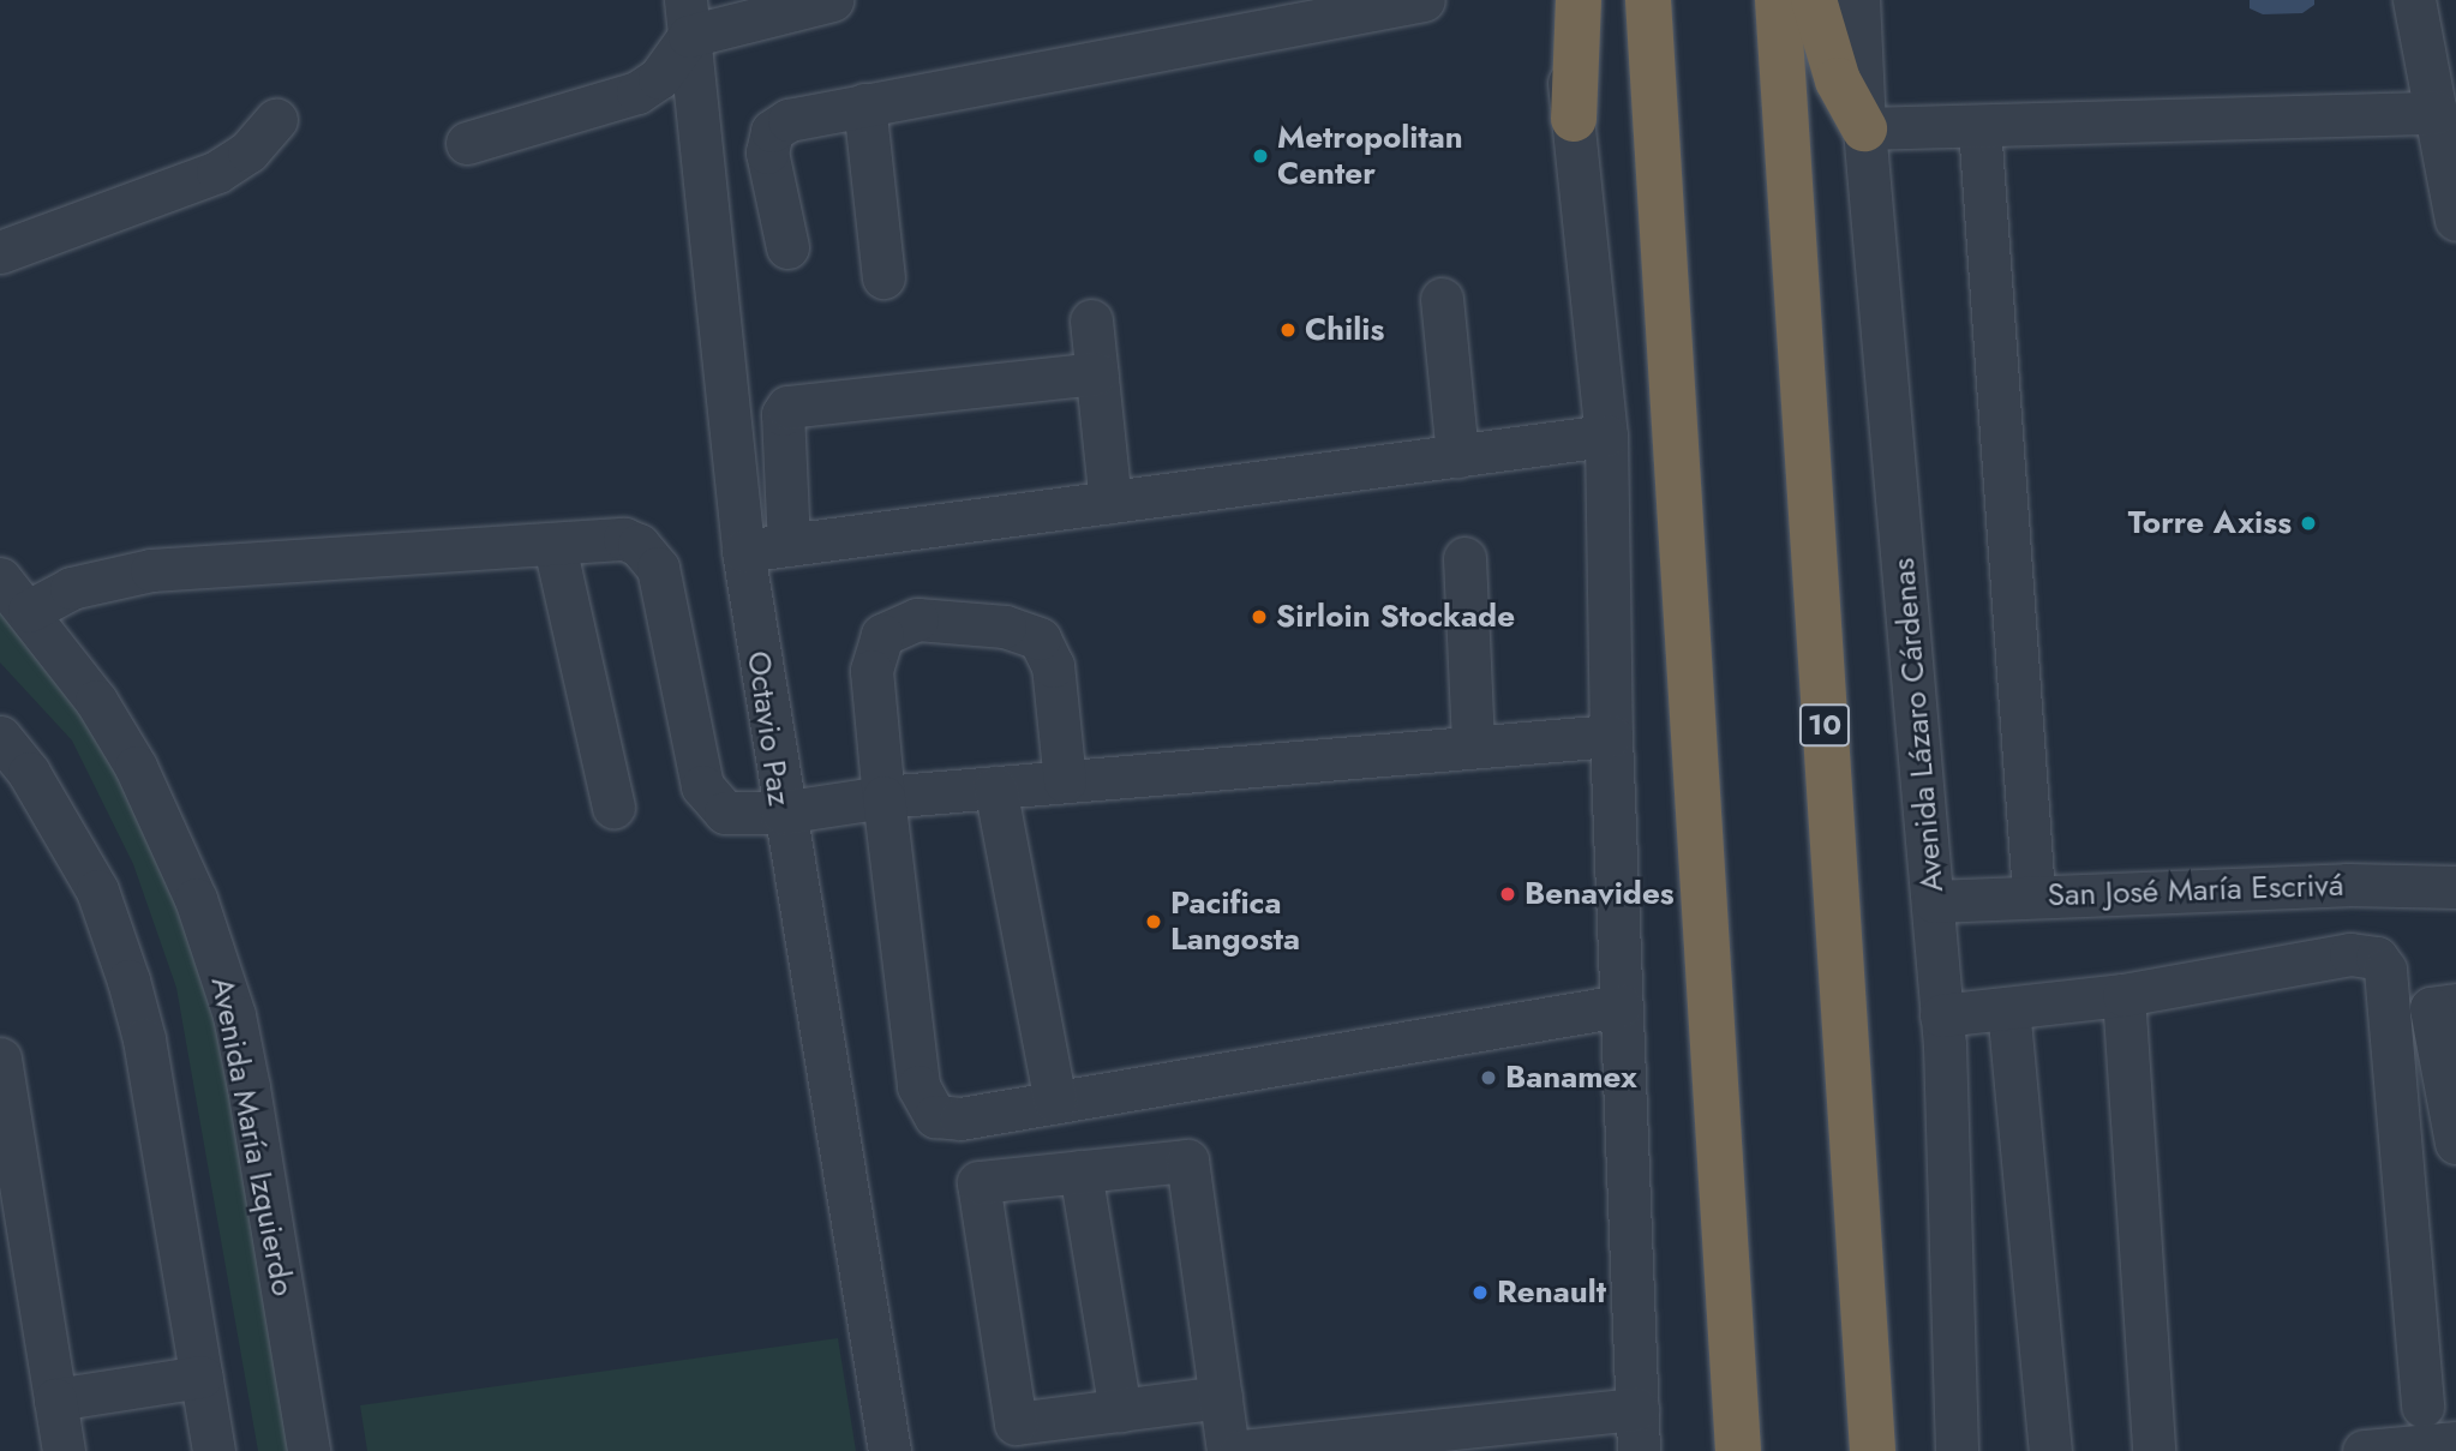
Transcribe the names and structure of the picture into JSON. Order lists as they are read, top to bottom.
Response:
{
  "streets": {
    "highway": ["10"],
    "street": [
      "Avenida Lázaro Cárdenas",
      "Octavio Paz",
      "San José María Escrivá",
      "Avenida María Izquierdo"
    ]
  },
  "crossings": [
    ["Avenida Lázaro Cárdenas", "San José María Escrivá"]
  ],
  "places": [
    "Metropolitan Center",
    "Chilis",
    "Torre Axiss",
    "Sirloin Stockade",
    "Benavides",
    "Pacifica Langosta",
    "Banamex",
    "Renault"
  ]
}
